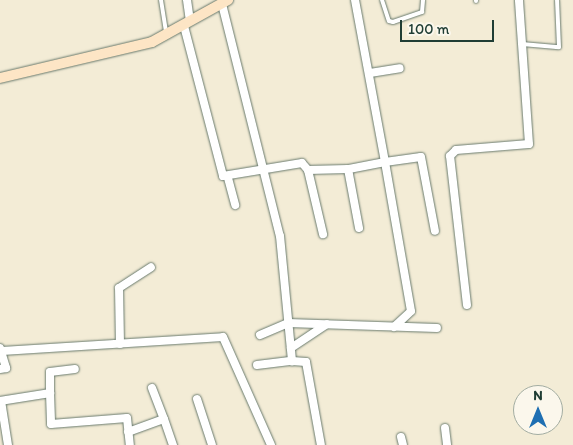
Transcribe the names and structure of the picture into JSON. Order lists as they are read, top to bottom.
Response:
{
  "scale_bar": "100 m",
  "north": "top"
}
